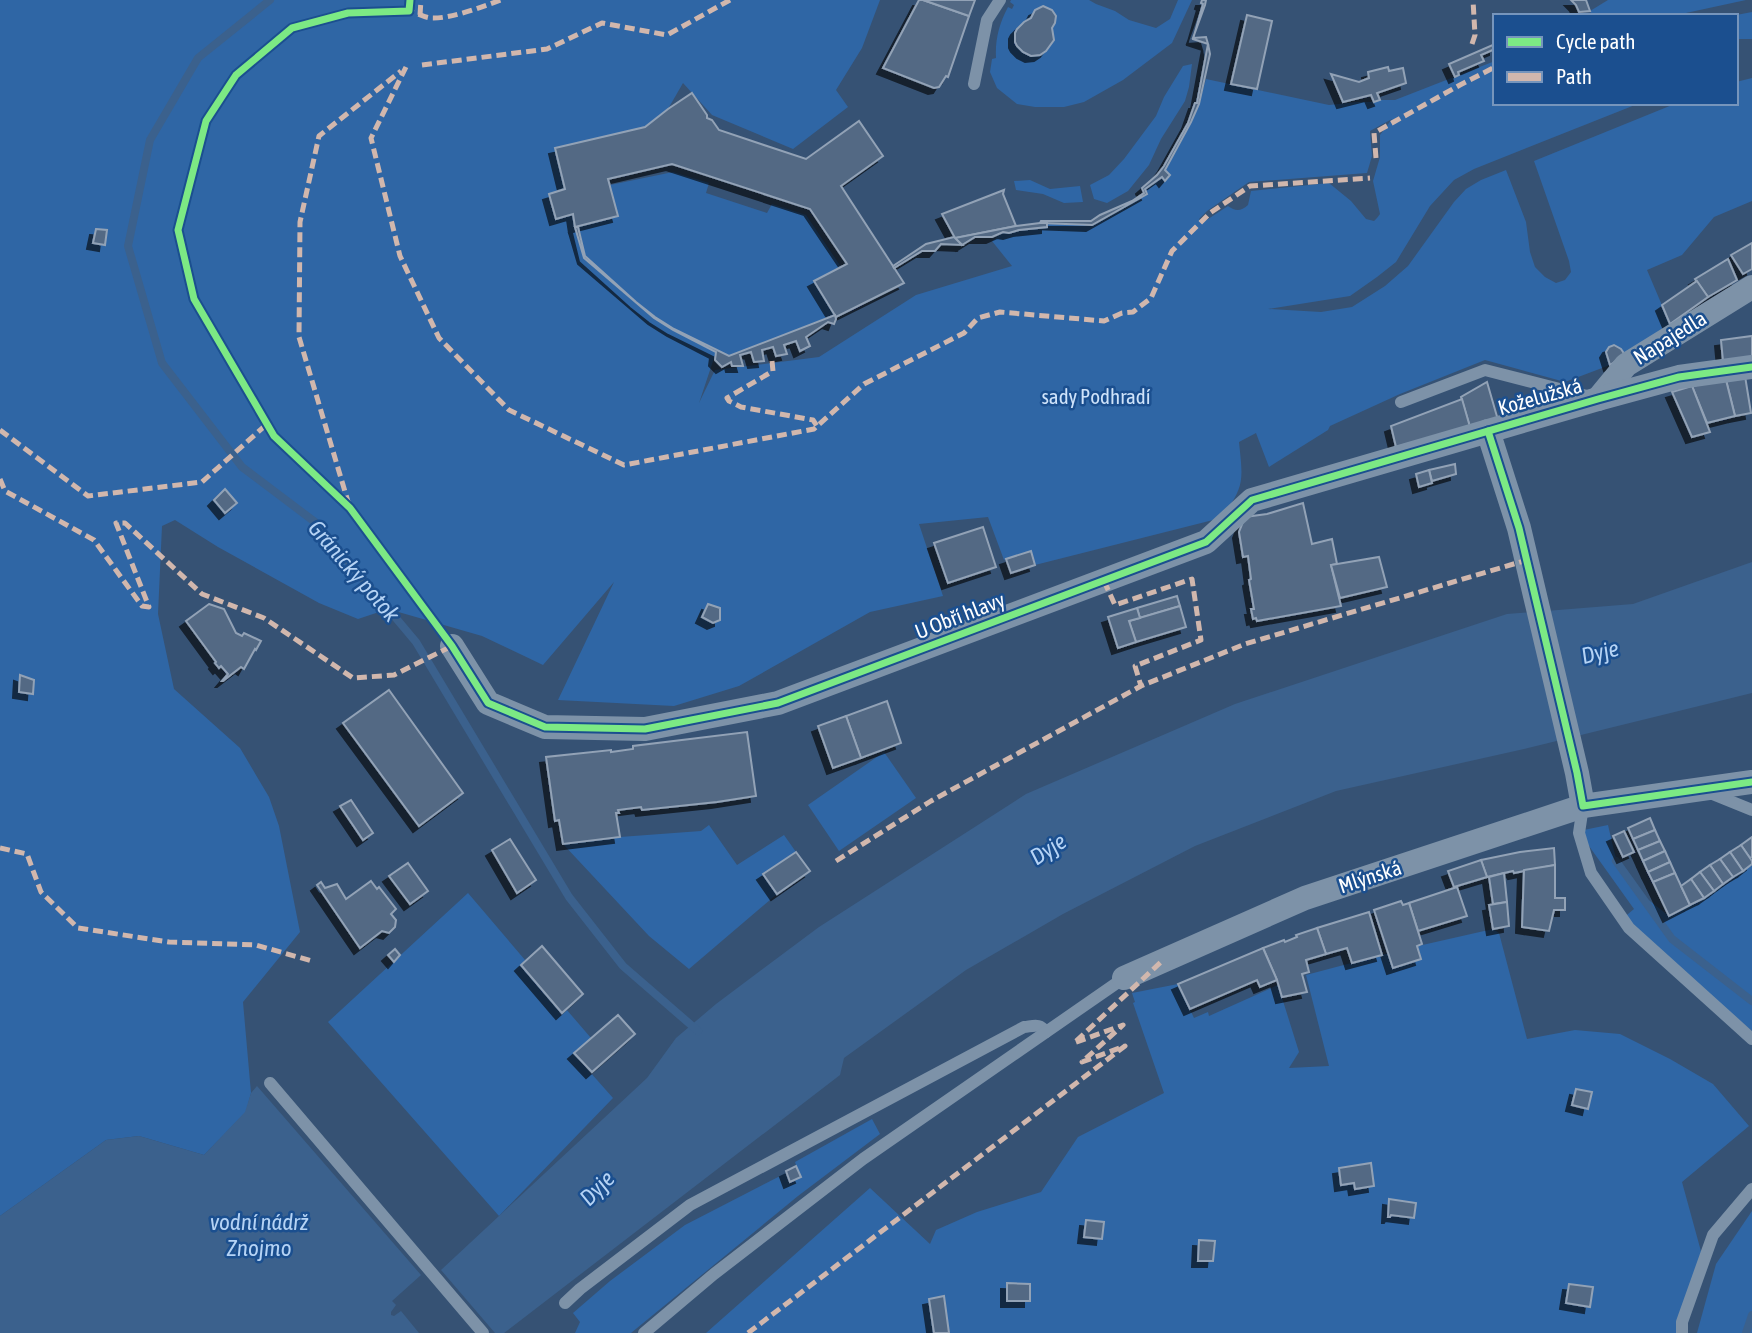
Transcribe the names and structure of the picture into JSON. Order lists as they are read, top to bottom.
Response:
{
  "streets": {
    "street": [
      "Napajedla",
      "Koželužská",
      "U Obří hlavy",
      "Mlýnská"
    ]
  },
  "crossings": [
    ["Napajedla", "Koželužská"],
    ["Koželužská", "U Obří hlavy"],
    ["Koželužská", "Mlýnská"]
  ],
  "water": ["Gránický potok", "Dyje", "vodní nádrž Znojmo"],
  "parks": ["sady Podhradí"],
  "legend": ["Cycle path", "Path"]
}
